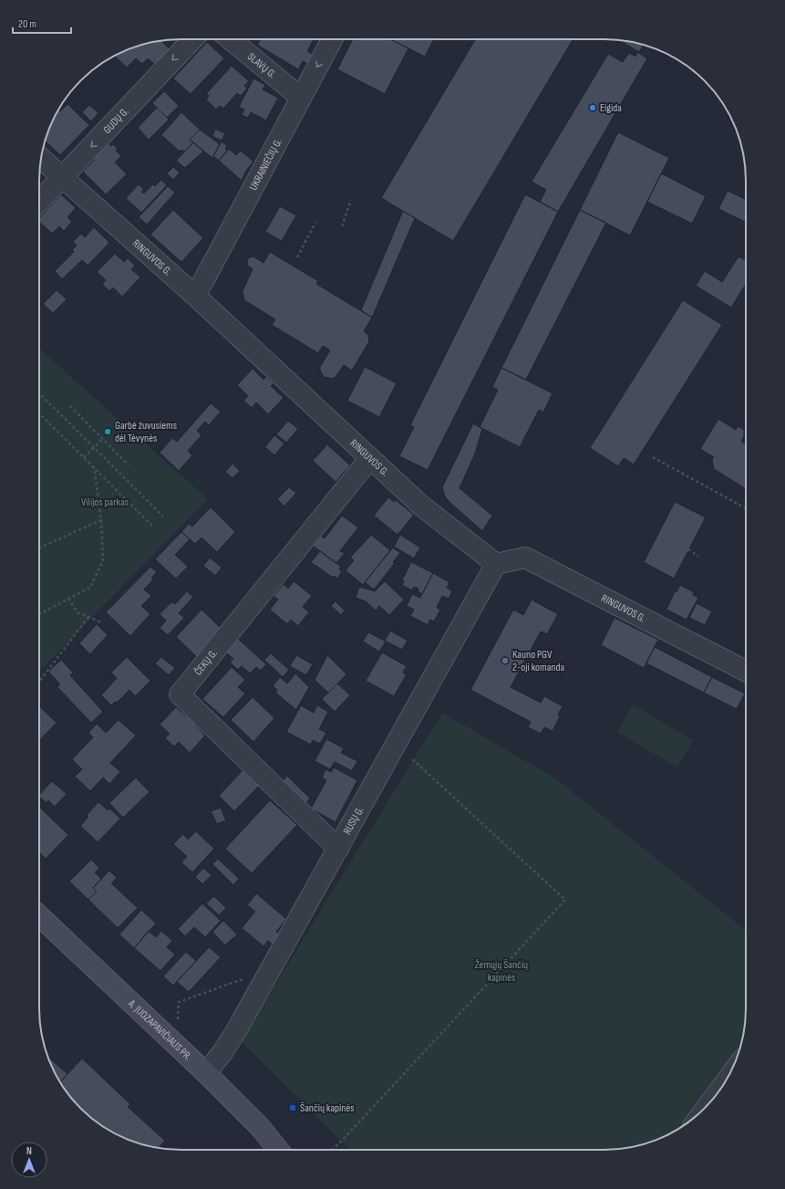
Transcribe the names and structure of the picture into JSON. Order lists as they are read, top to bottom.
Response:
{
  "streets": {
    "main road": ["A. JUOZAPAVIČIAUS PR."],
    "street": [
      "SLAVŲ G.",
      "GUDŲ G.",
      "UKRAINIEČIŲ G.",
      "RINGUVOS G.",
      "ČEKŲ G.",
      "RUSŲ G."
    ]
  },
  "crossings": [
    ["SLAVŲ G.", "UKRAINIEČIŲ G."],
    ["GUDŲ G.", "RINGUVOS G."],
    ["UKRAINIEČIŲ G.", "RINGUVOS G."],
    ["RINGUVOS G.", "ČEKŲ G."],
    ["RINGUVOS G.", "RUSŲ G."],
    ["ČEKŲ G.", "RUSŲ G."],
    ["RUSŲ G.", "A. JUOZAPAVIČIAUS PR."]
  ],
  "one_way": ["GUDŲ G."],
  "parks": ["Vilijos parkas", "Žemųjų Šančių kapinės"],
  "places": {
    "other": ["Eigida", "Garbė žuvusiems dėl Tėvynės", "Kauno PGV 2-oji komanda"],
    "transit": ["Šančių kapinės"]
  },
  "scale_bar": "20 m",
  "north": "top"
}
